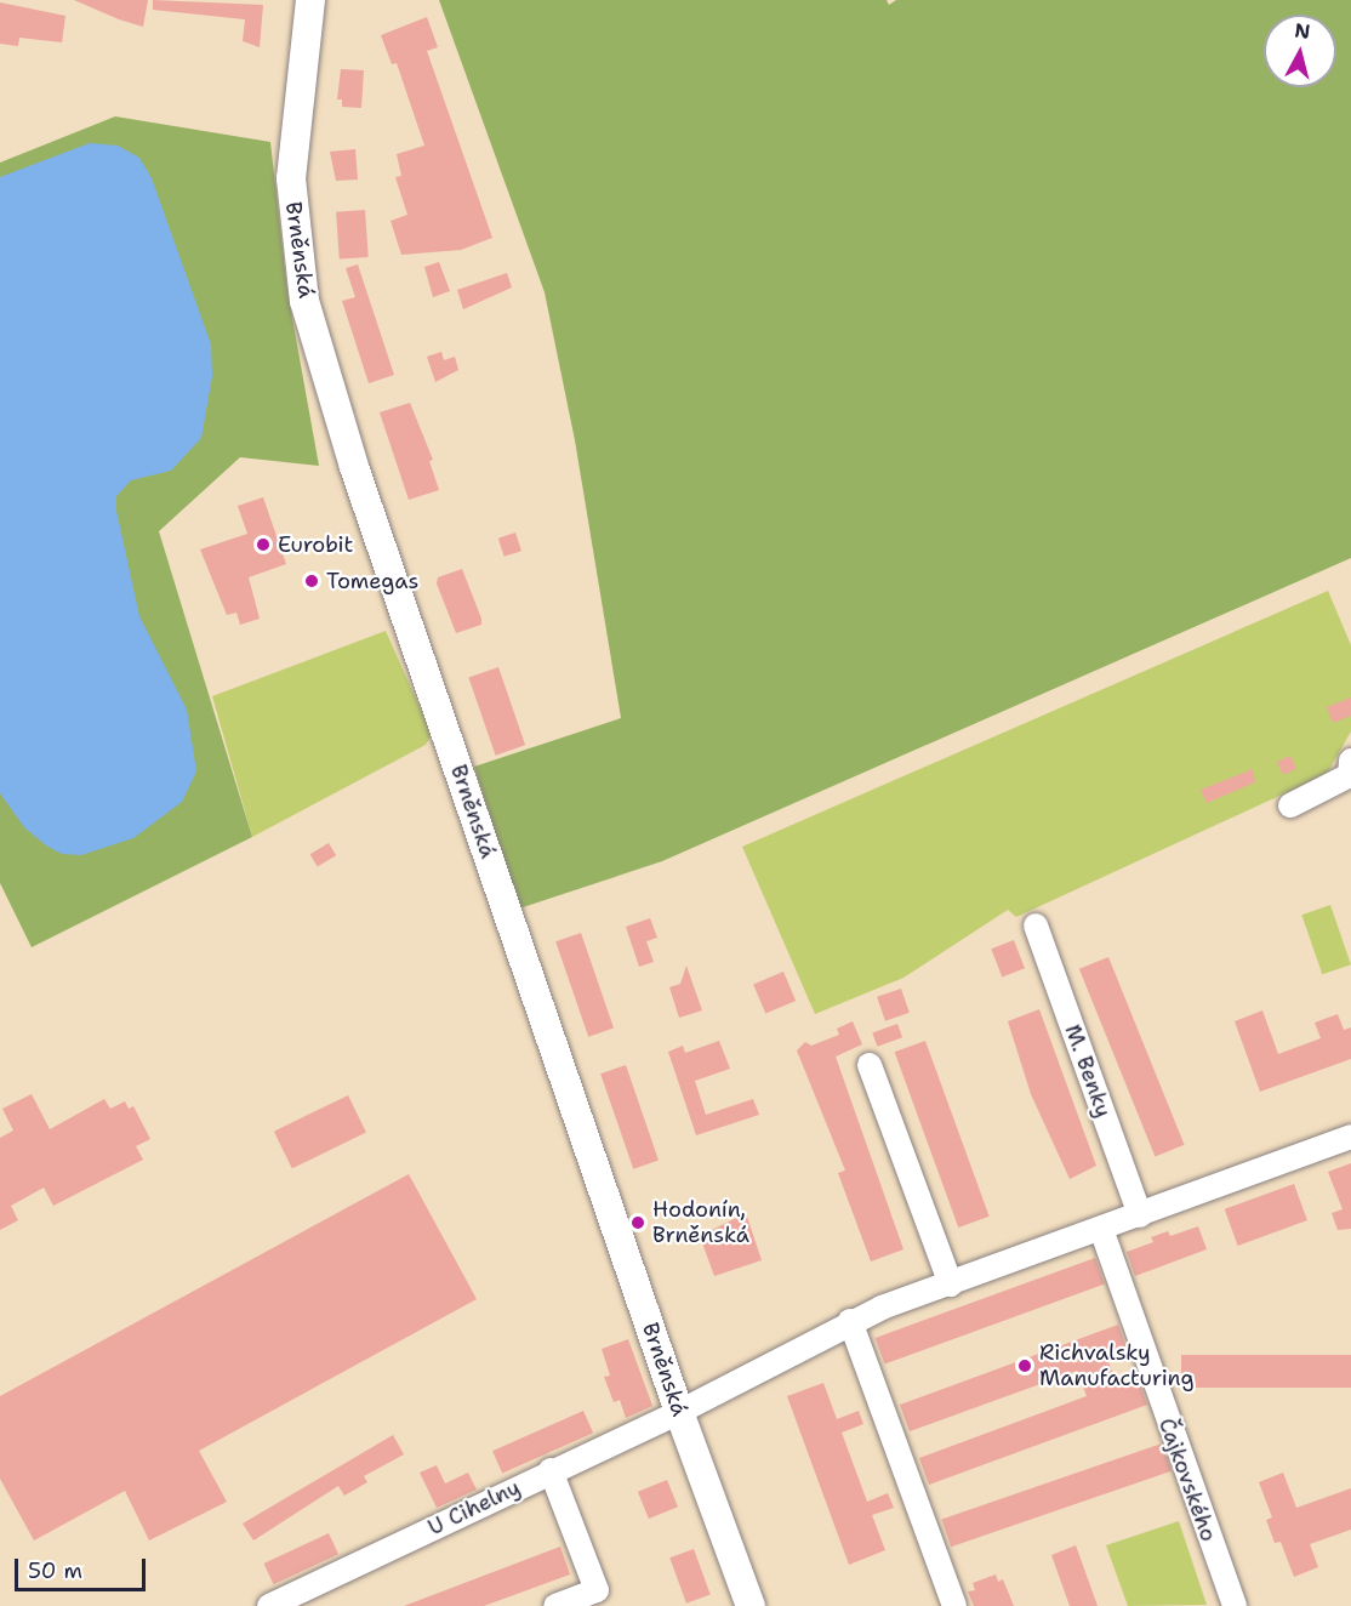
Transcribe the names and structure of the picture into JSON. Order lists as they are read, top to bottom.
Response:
{
  "streets": {
    "main road": ["Brněnská"],
    "street": ["M. Benky", "Čajkovského", "U Cihelny"]
  },
  "crossings": [
    ["Brněnská", "U Cihelny"]
  ],
  "places": [
    "Eurobit",
    "Tomegas",
    "Hodonín, Brněnská",
    "Richvalsky Manufacturing"
  ],
  "scale_bar": "50 m",
  "north": "top"
}
